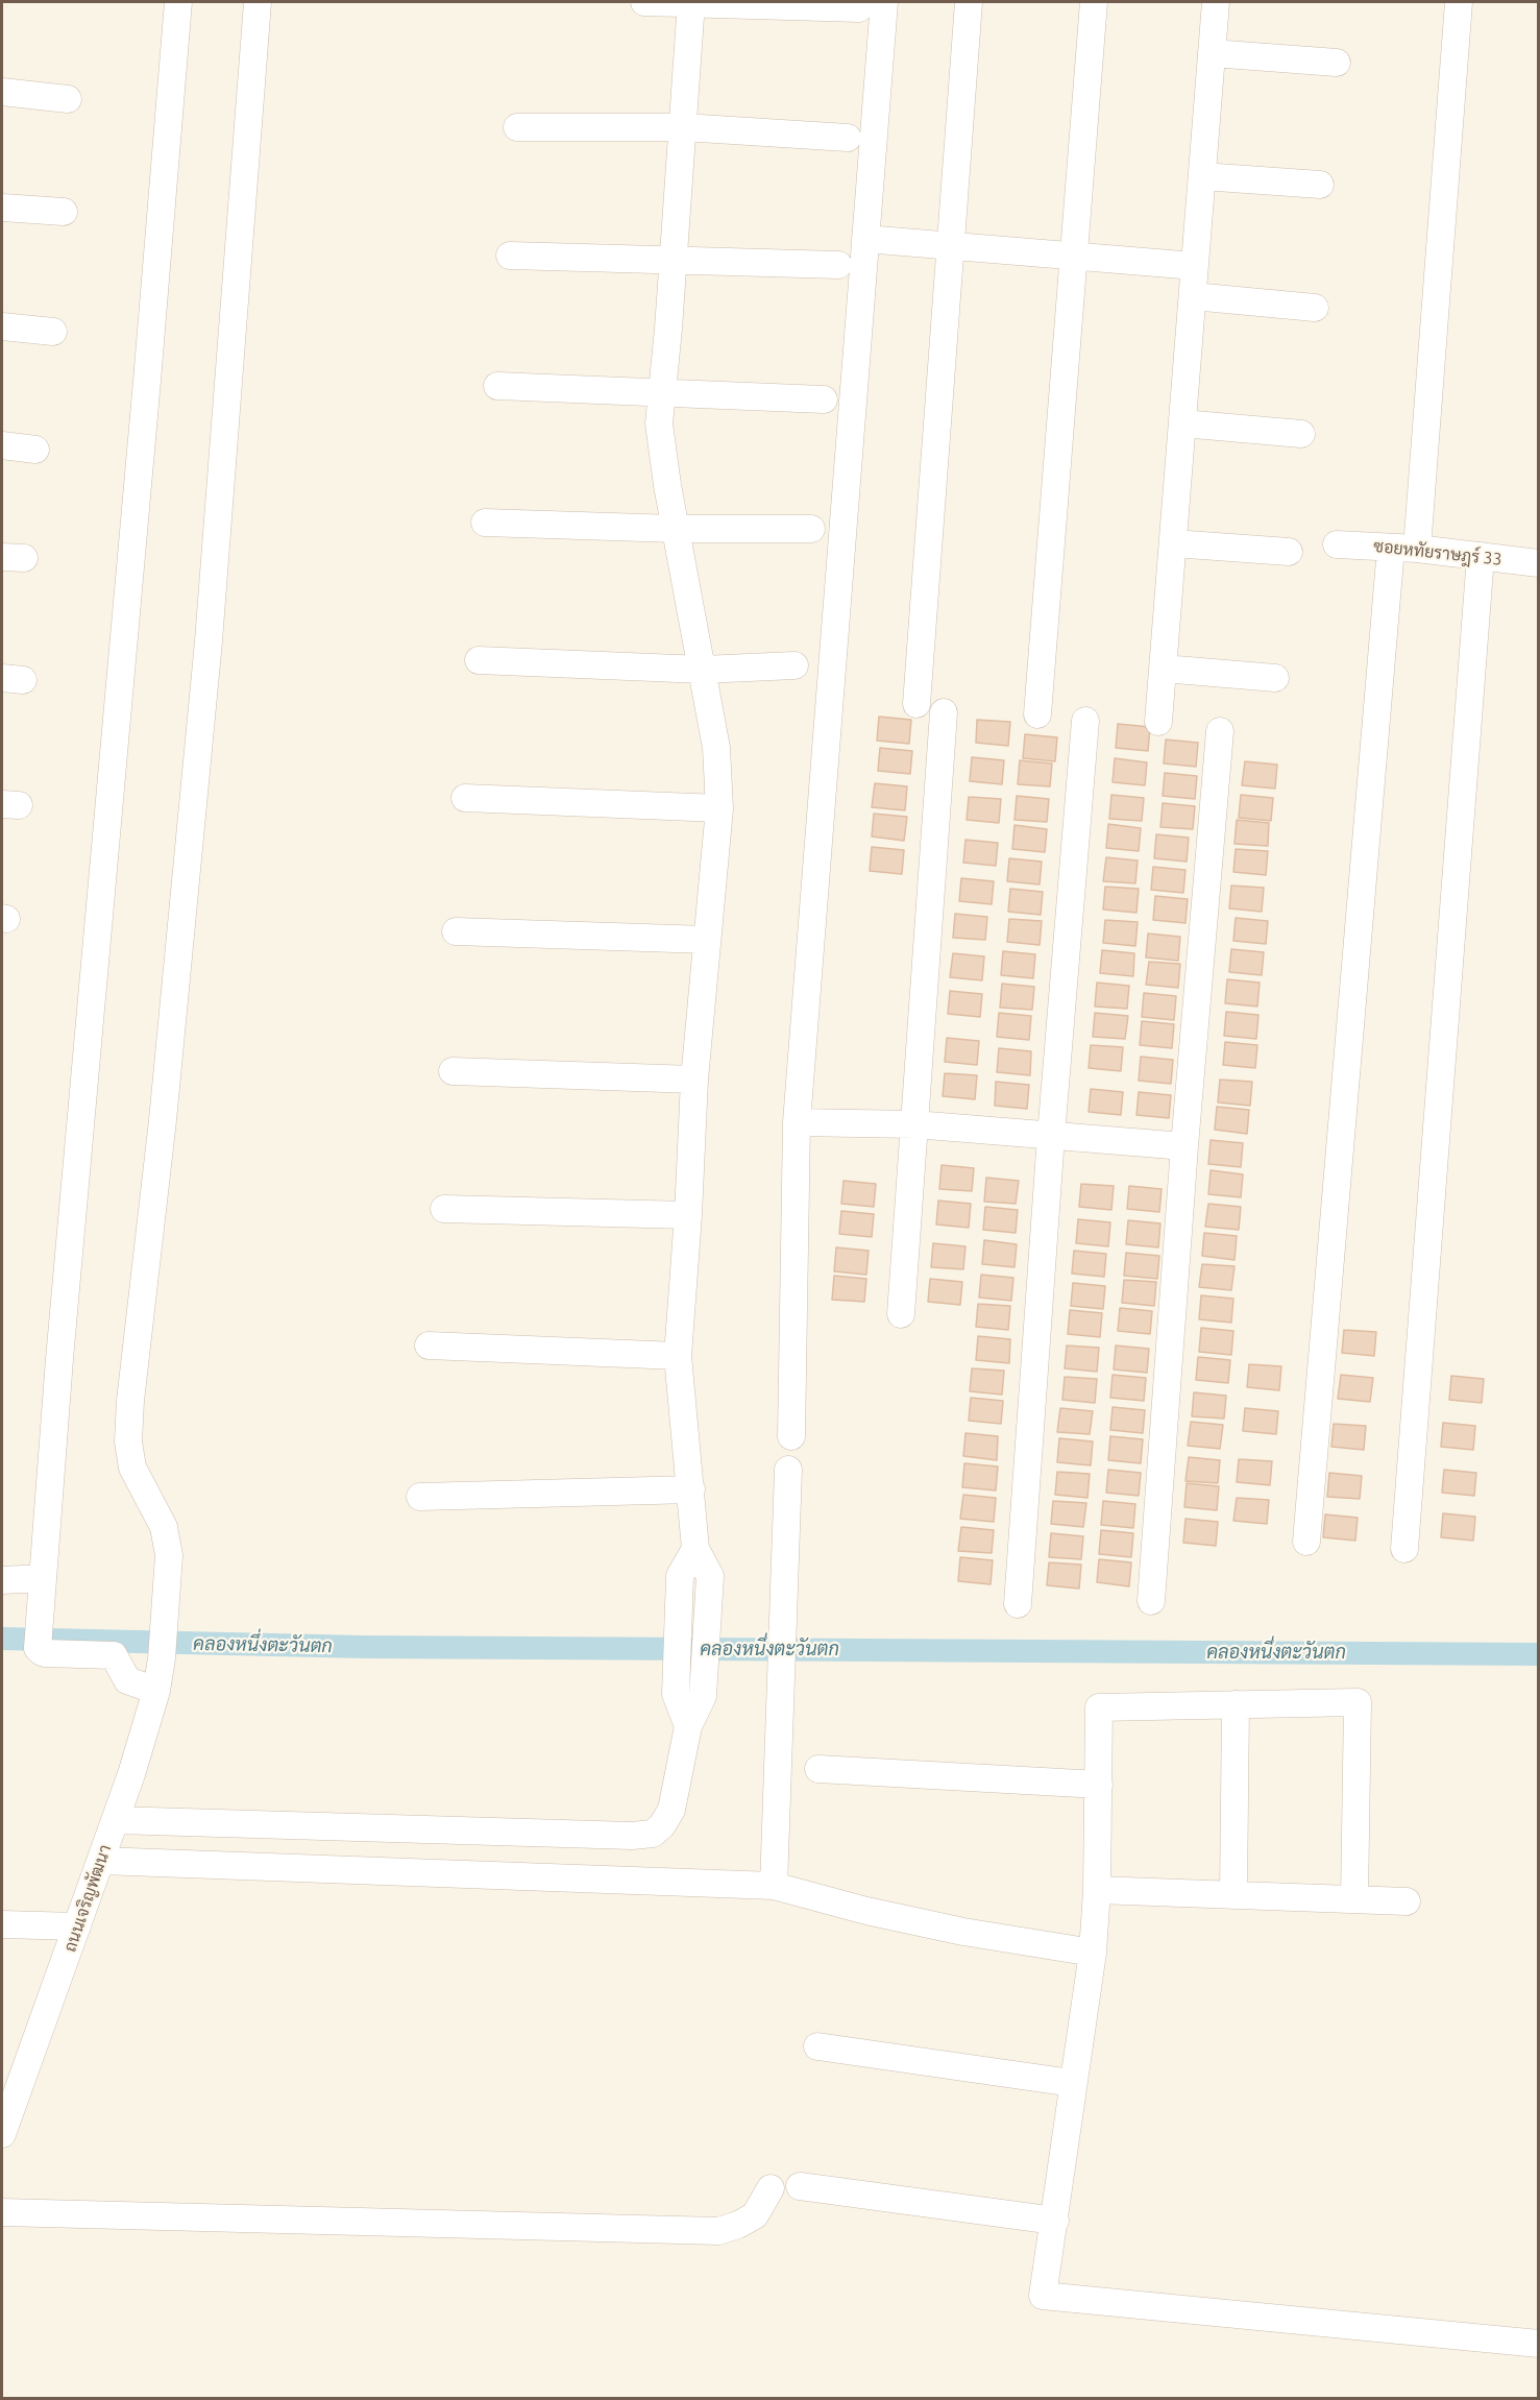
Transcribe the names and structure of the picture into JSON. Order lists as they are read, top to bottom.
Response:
{
  "streets": {
    "street": ["ซอยหทัยราษฎร์ 33", "ถนนเจริญพัฒนา"]
  },
  "water": ["คลองหนึ่งตะวันตก"]
}
